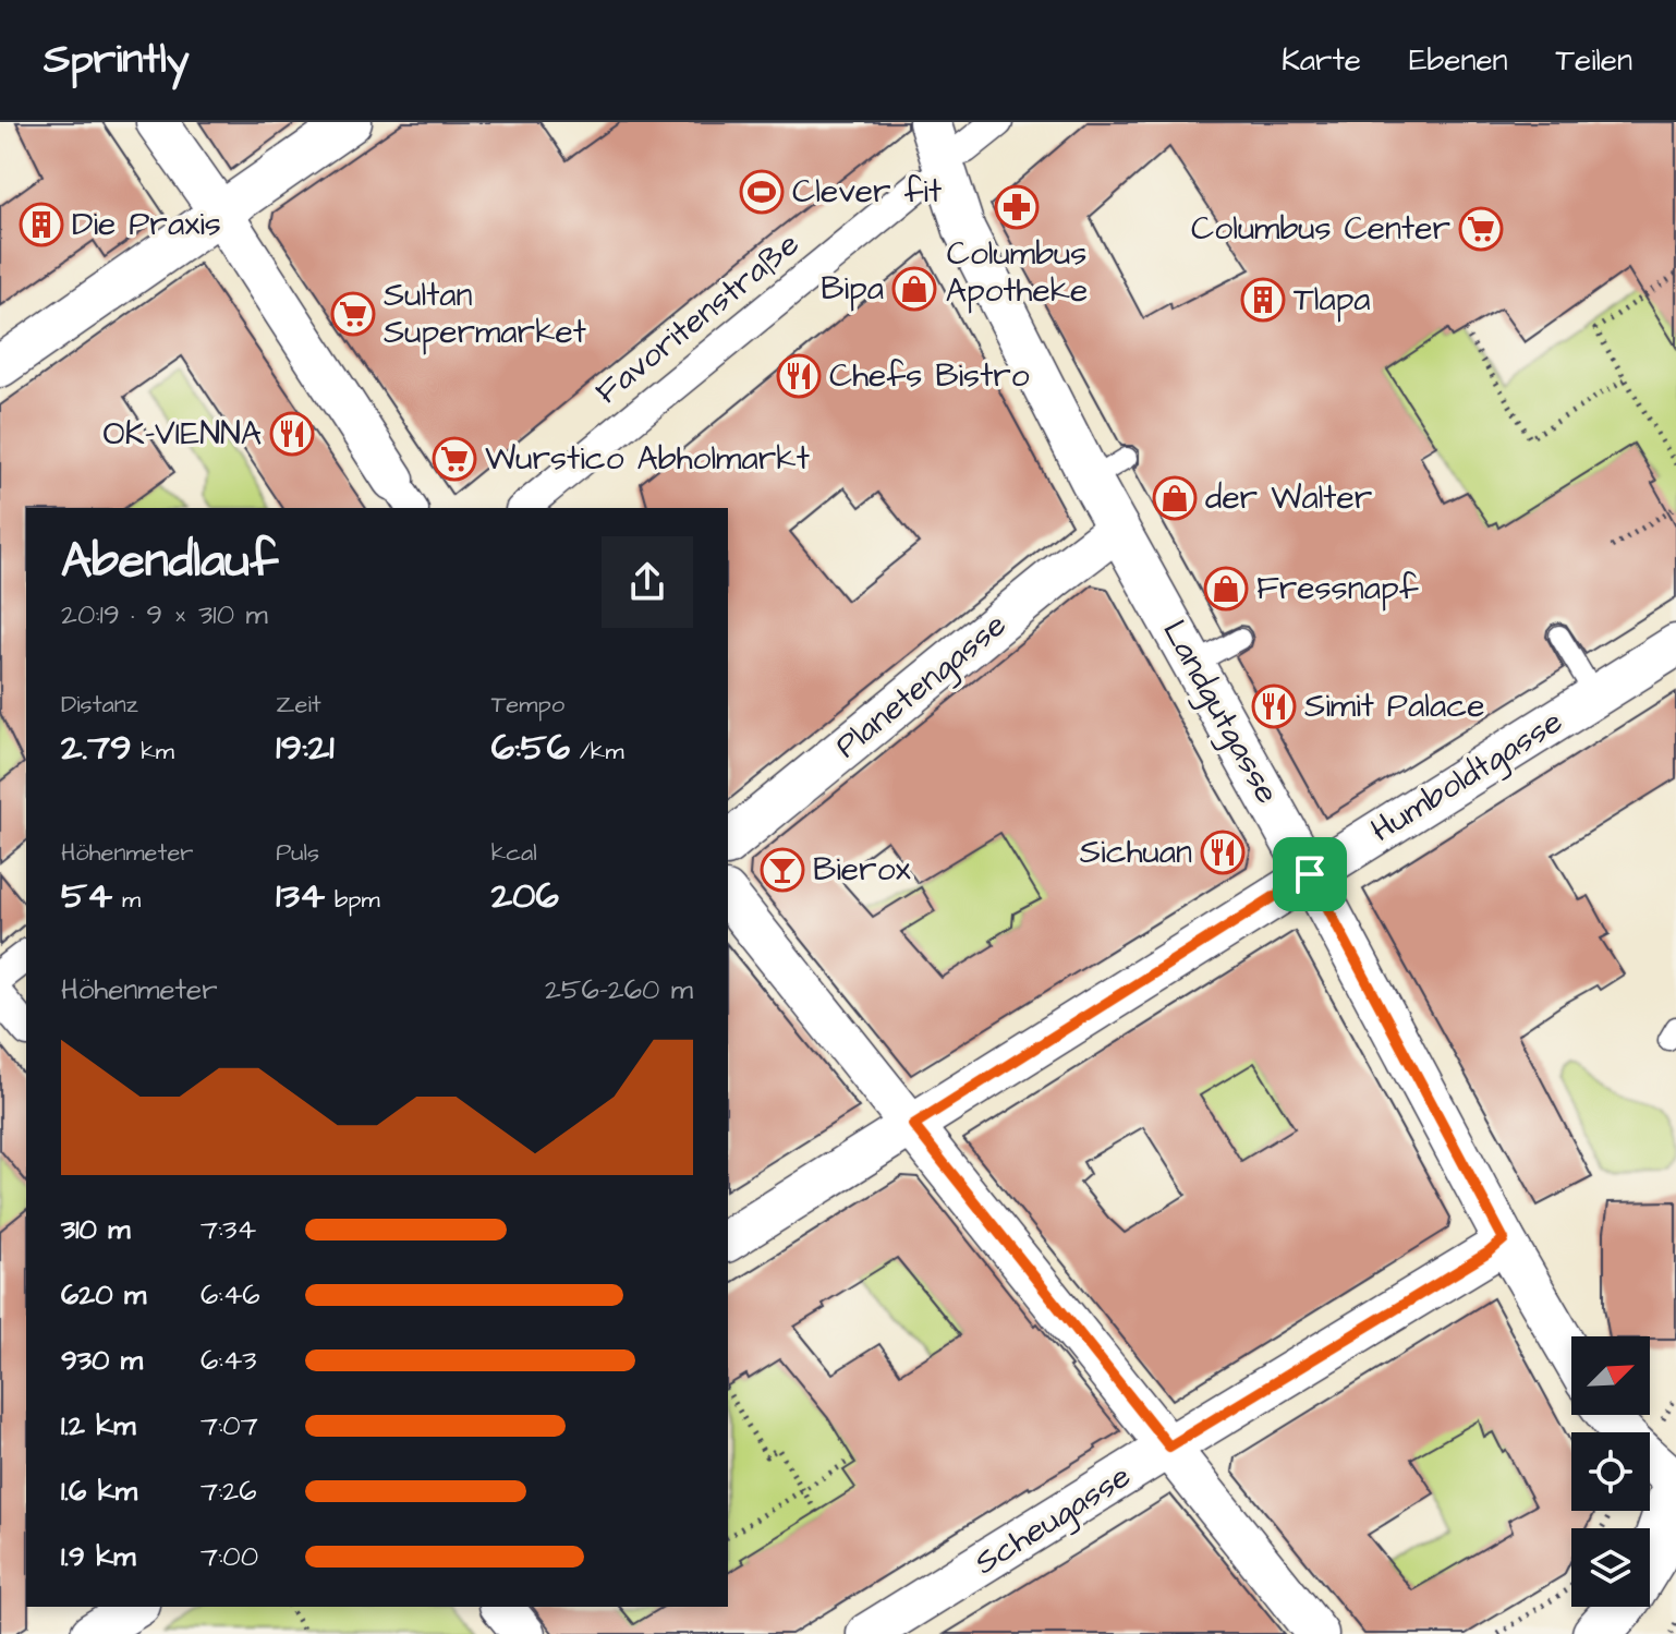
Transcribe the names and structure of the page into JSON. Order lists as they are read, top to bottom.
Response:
{
  "streets": {
    "street": [
      "Favoritenstraße",
      "Planetengasse",
      "Landgutgasse",
      "Humboldtgasse",
      "Scheugasse"
    ]
  },
  "crossings": [
    ["Planetengasse", "Landgutgasse"],
    ["Landgutgasse", "Humboldtgasse"],
    ["Landgutgasse", "Scheugasse"]
  ],
  "places": {
    "sports": ["Clever fit"],
    "pharmacy": ["Columbus Apotheke"],
    "building": ["Die Praxis", "Tlapa"],
    "supermarket": ["Columbus Center", "Sultan Supermarket", "Wurstico Abholmarkt"],
    "shop": ["Bipa", "der Walter", "Fressnapf"],
    "restaurant": [
      "Chefs Bistro",
      "OK-VIENNA",
      "Simit Palace",
      "Sichuan"
    ],
    "bar": ["Bierox"]
  },
  "north": "top right",
  "page": {
    "header": "Sprintly",
    "nav": ["Karte", "Ebenen", "Teilen"],
    "heading": ["Abendlauf", "20:19 · 9 × 310 m"],
    "stats": [
      ["Distanz", "2.79 km"],
      ["Zeit", "19:21"],
      ["Tempo", "6:56 /km"],
      ["Höhenmeter", "54 m"],
      ["Puls", "134 bpm"],
      ["kcal", "206"]
    ],
    "chart": ["Höhenmeter", "256–260 m"],
    "list": [
      {
        "name": "310 m",
        "note": "7:34"
      },
      {
        "name": "620 m",
        "note": "6:46"
      },
      {
        "name": "930 m",
        "note": "6:43"
      },
      {
        "name": "1.2 km",
        "note": "7:07"
      },
      {
        "name": "1.6 km",
        "note": "7:26"
      },
      {
        "name": "1.9 km",
        "note": "7:00"
      }
    ]
  }
}
